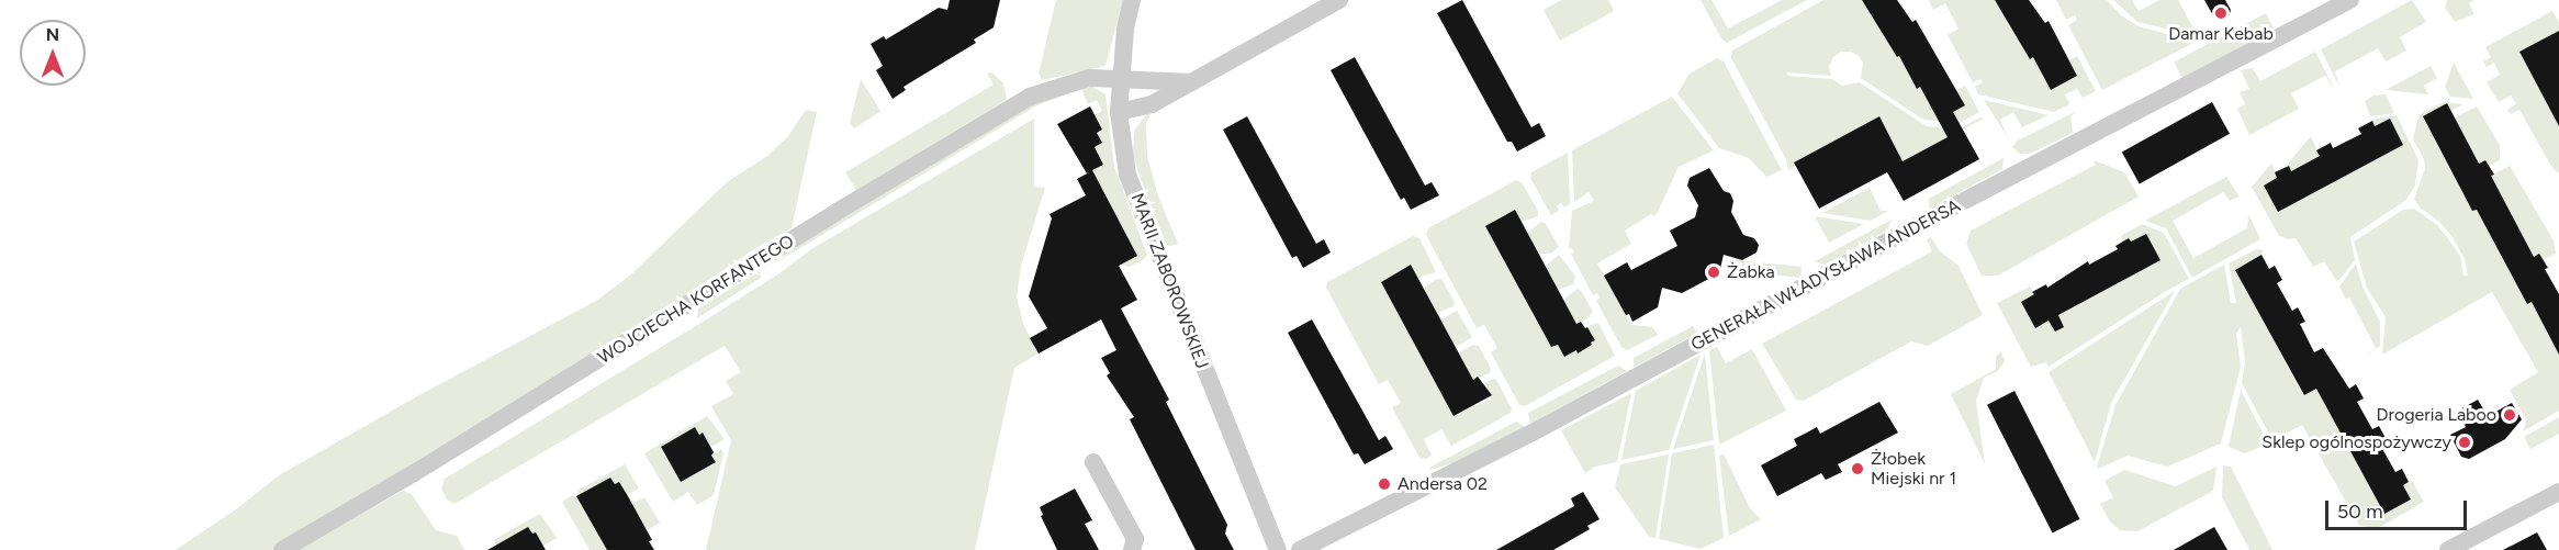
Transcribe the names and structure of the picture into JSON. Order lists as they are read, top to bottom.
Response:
{
  "streets": {
    "street": ["GENERAŁA WŁADYSŁAWA ANDERSA", "MARII ZABOROWSKIEJ", "WOJCIECHA KORFANTEGO"]
  },
  "crossings": [
    ["MARII ZABOROWSKIEJ", "WOJCIECHA KORFANTEGO"]
  ],
  "places": [
    "Damar Kebab",
    "Żabka",
    "Drogeria Laboo",
    "Sklep ogólnospożywczy",
    "Żłobek Miejski nr 1",
    "Andersa 02"
  ],
  "scale_bar": "50 m",
  "north": "top"
}
